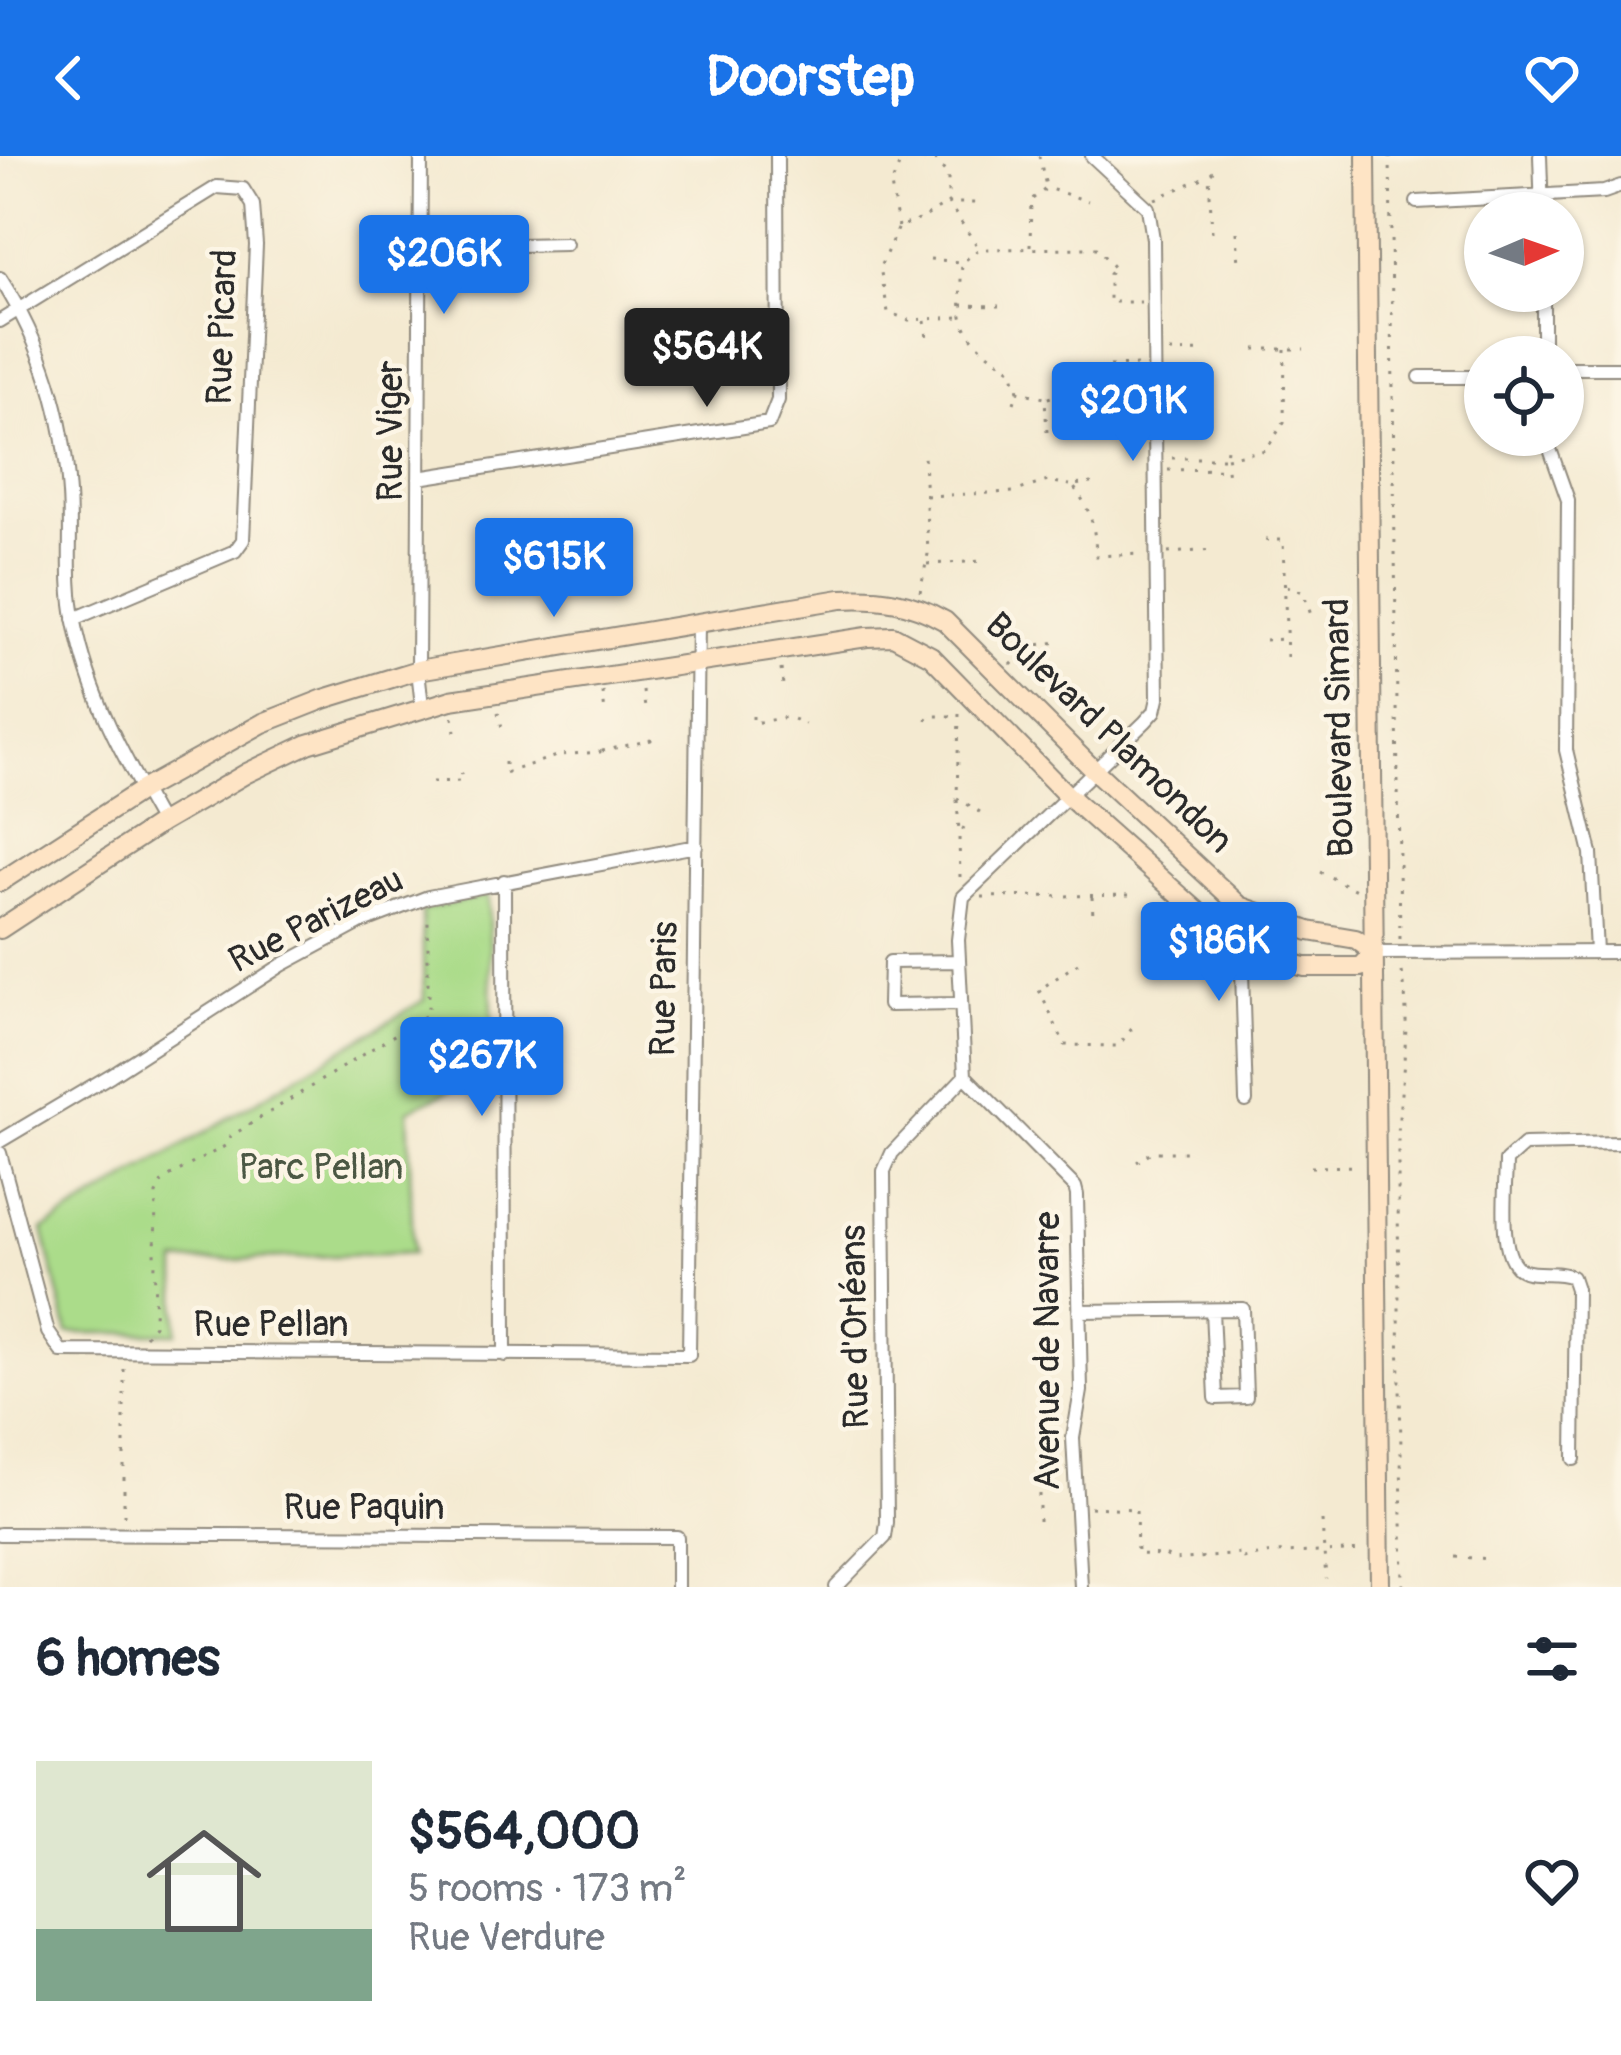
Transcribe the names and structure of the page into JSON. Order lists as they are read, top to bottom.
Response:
{
  "streets": {
    "street": [
      "Rue Picard",
      "Rue Viger",
      "Boulevard Simard",
      "Boulevard Plamondon",
      "Rue Parizeau",
      "Rue Paris",
      "Rue Pellan",
      "Rue d'Orléans",
      "Avenue de Navarre",
      "Rue Paquin"
    ]
  },
  "crossings": [
    ["Rue Viger", "Boulevard Plamondon"],
    ["Boulevard Simard", "Boulevard Plamondon"],
    ["Boulevard Plamondon", "Rue Paris"],
    ["Rue Parizeau", "Rue Paris"],
    ["Rue Paris", "Rue Pellan"],
    ["Rue d'Orléans", "Avenue de Navarre"]
  ],
  "parks": ["Parc Pellan"],
  "north": "right",
  "page": {
    "header": "Doorstep",
    "price": [
      "$206K",
      "$564K",
      "$201K",
      "$615K",
      "$186K",
      "$267K"
    ],
    "heading": "6 homes",
    "list": [
      {
        "name": "$564,000",
        "note": "5 rooms · 173 m² · Rue Verdure"
      }
    ]
  }
}
